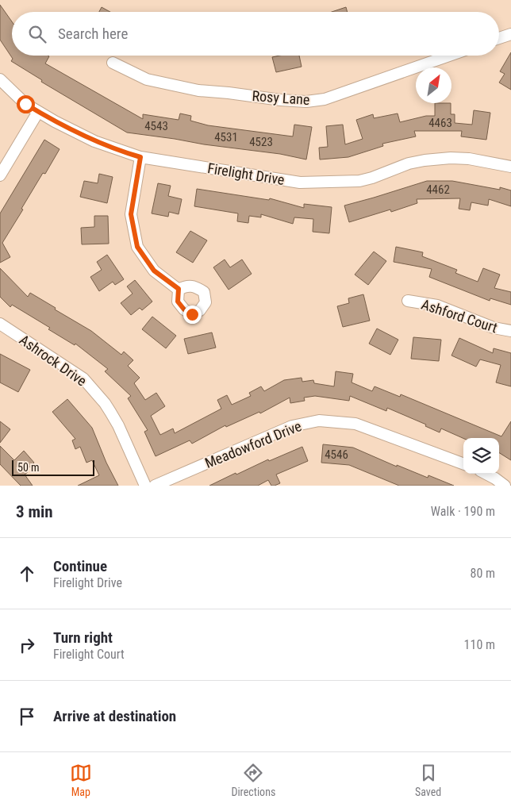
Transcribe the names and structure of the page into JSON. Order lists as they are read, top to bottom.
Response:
{
  "streets": {
    "street": [
      "Rosy Lane",
      "Firelight Drive",
      "Ashford Court",
      "Ashrock Drive",
      "Meadowford Drive"
    ]
  },
  "house_numbers": [
    "4463",
    "4543",
    "4531",
    "4523",
    "4462",
    "4546"
  ],
  "scale_bar": "50 m",
  "north": "top right",
  "page": {
    "search": "Search here",
    "scale": "50 m",
    "heading": ["3 min", "Walk · 190 m"],
    "list": [
      ["Continue", "Firelight Drive", "80 m"],
      ["Turn right", "Firelight Court", "110 m"],
      "Arrive at destination"
    ],
    "nav": ["Map", "Directions", "Saved"]
  }
}
